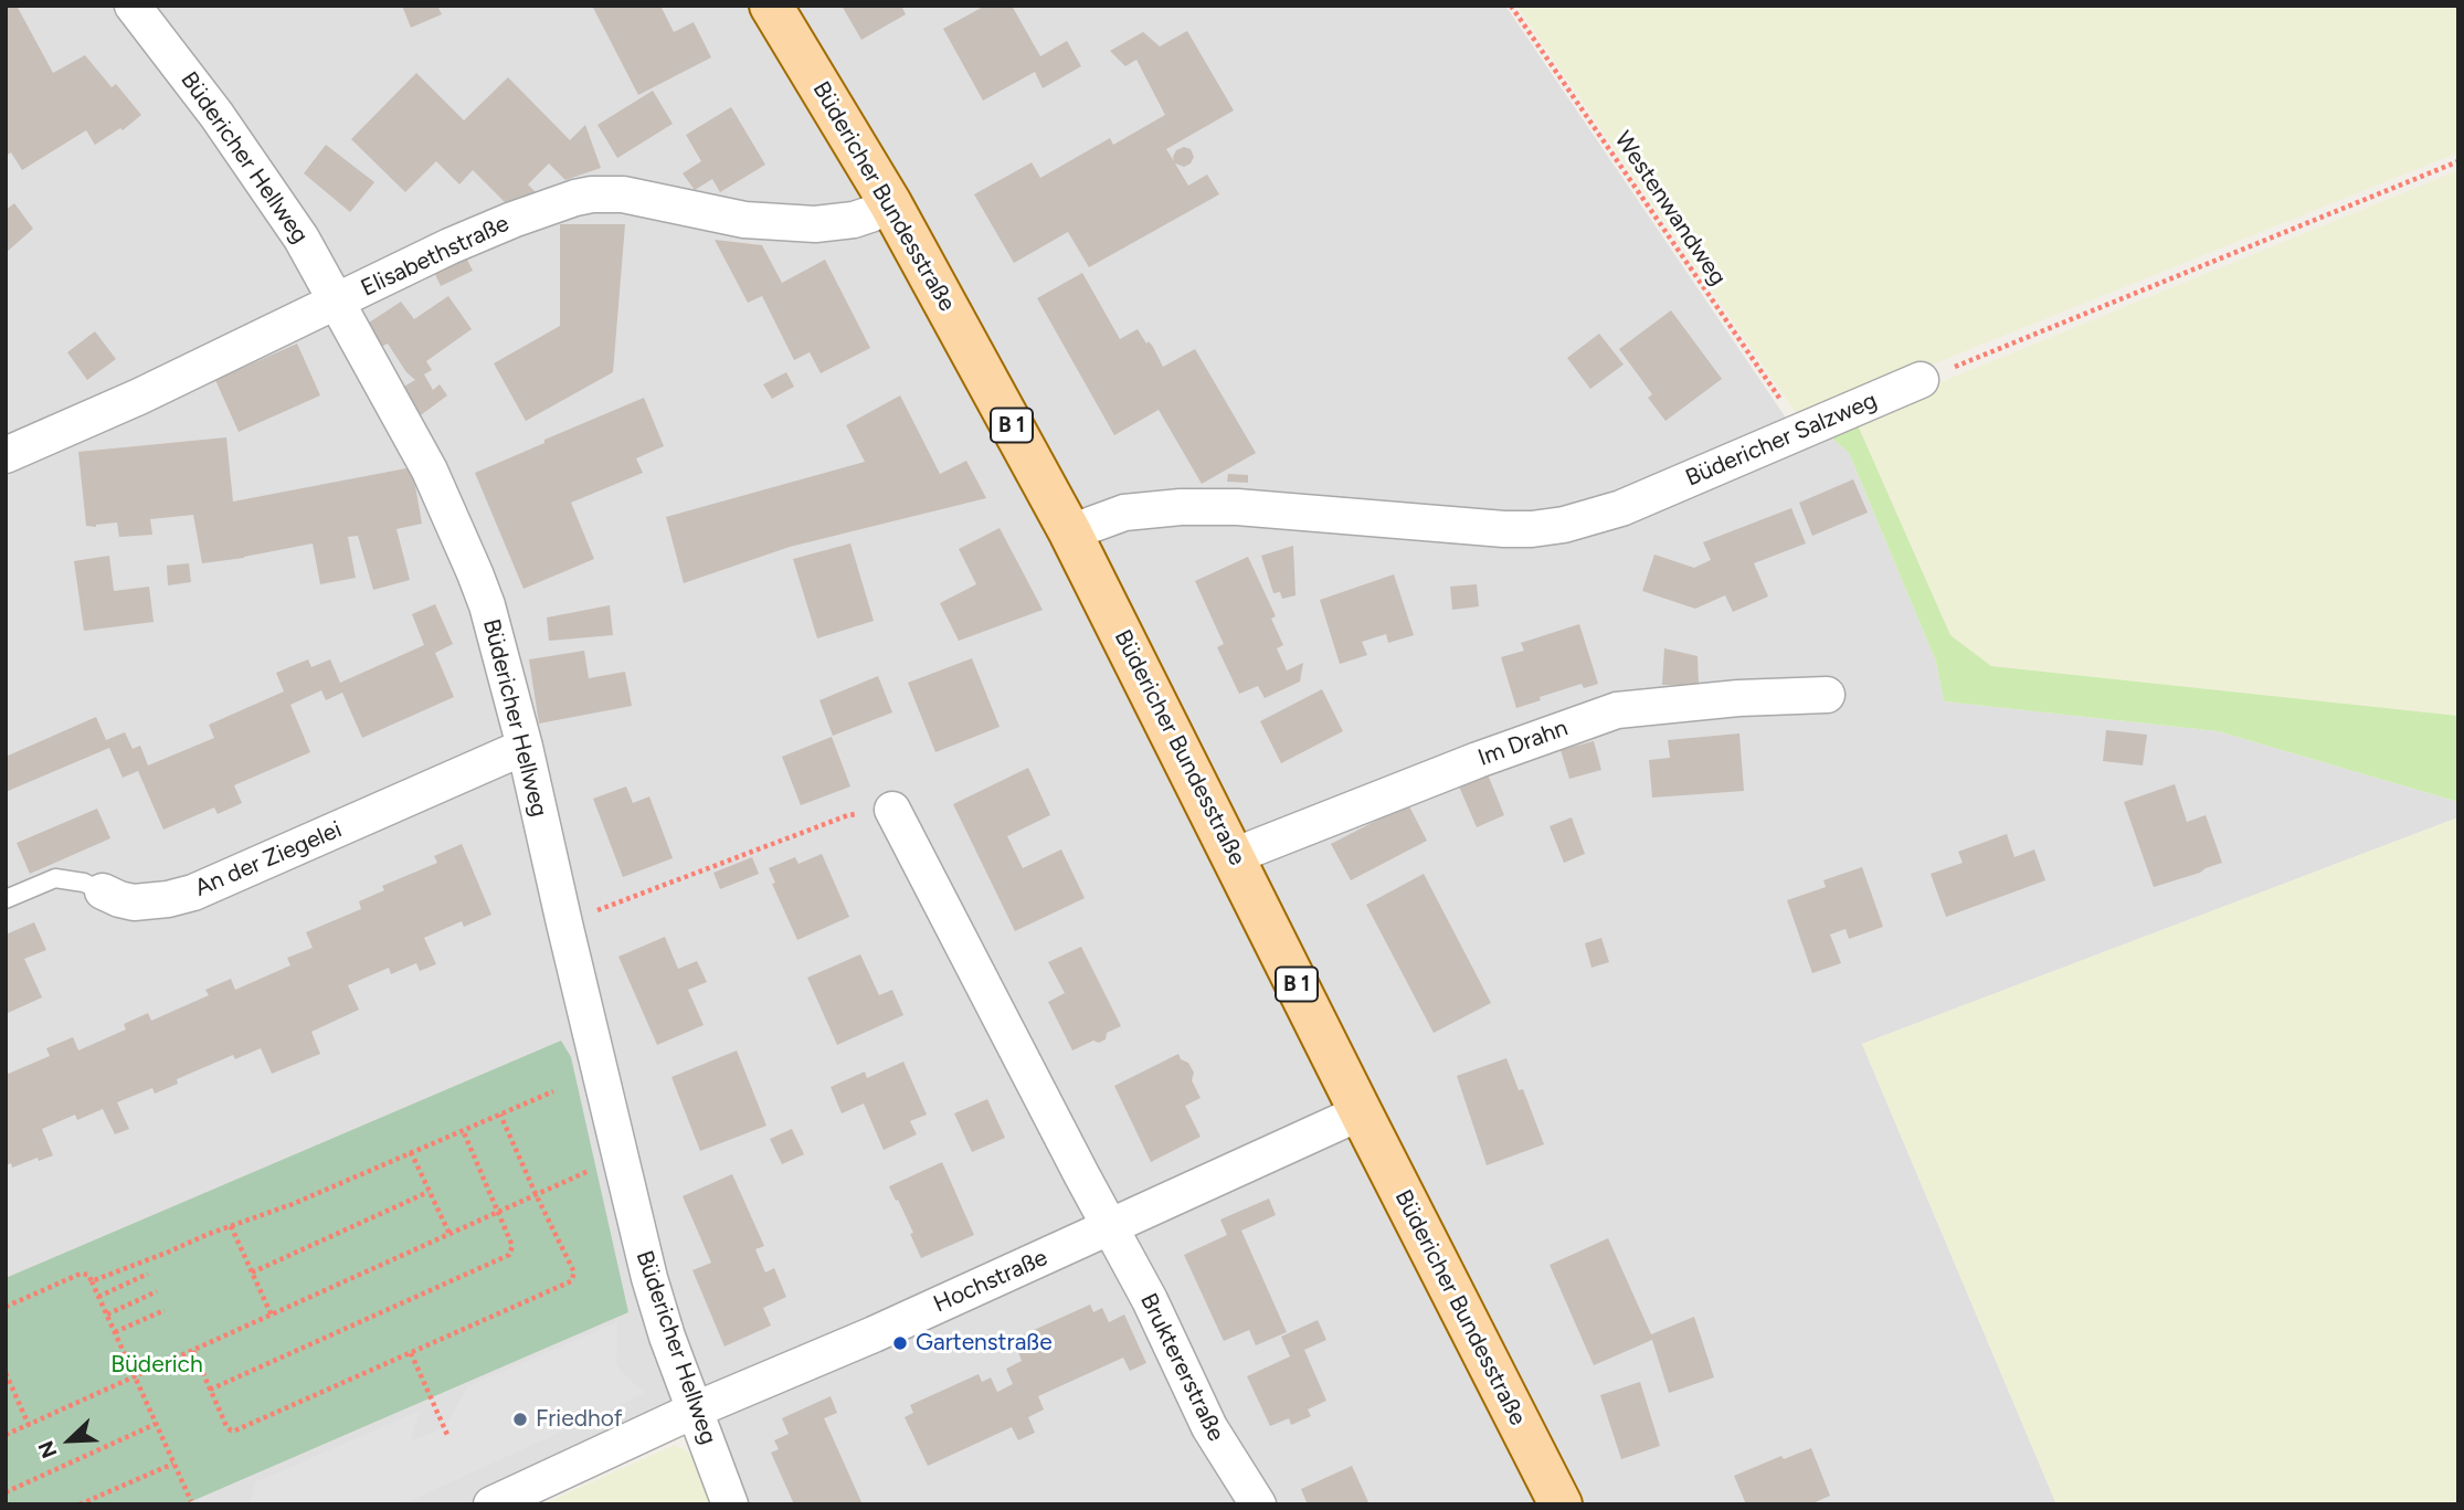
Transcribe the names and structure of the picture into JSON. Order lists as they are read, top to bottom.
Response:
{
  "streets": {
    "main road": ["Büdericher Bundesstraße", "B 1"],
    "street": [
      "Büdericher Hellweg",
      "Elisabethstraße",
      "Büdericher Salzweg",
      "Im Drahn",
      "An der Ziegelei",
      "Hochstraße",
      "Bruktererstraße"
    ],
    "path": ["Westenwandweg"]
  },
  "crossings": [
    ["Büdericher Hellweg", "Elisabethstraße"],
    ["Büdericher Hellweg", "An der Ziegelei"],
    ["Büdericher Hellweg", "Hochstraße"],
    ["Büdericher Bundesstraße", "Elisabethstraße"],
    ["Büdericher Bundesstraße", "Büdericher Salzweg"],
    ["Büdericher Bundesstraße", "Im Drahn"],
    ["Büdericher Bundesstraße", "Hochstraße"],
    ["Westenwandweg", "Büdericher Salzweg"],
    ["Hochstraße", "Bruktererstraße"]
  ],
  "parks": ["Büderich"],
  "places": ["Gartenstraße", "Friedhof"],
  "north": "bottom left"
}
